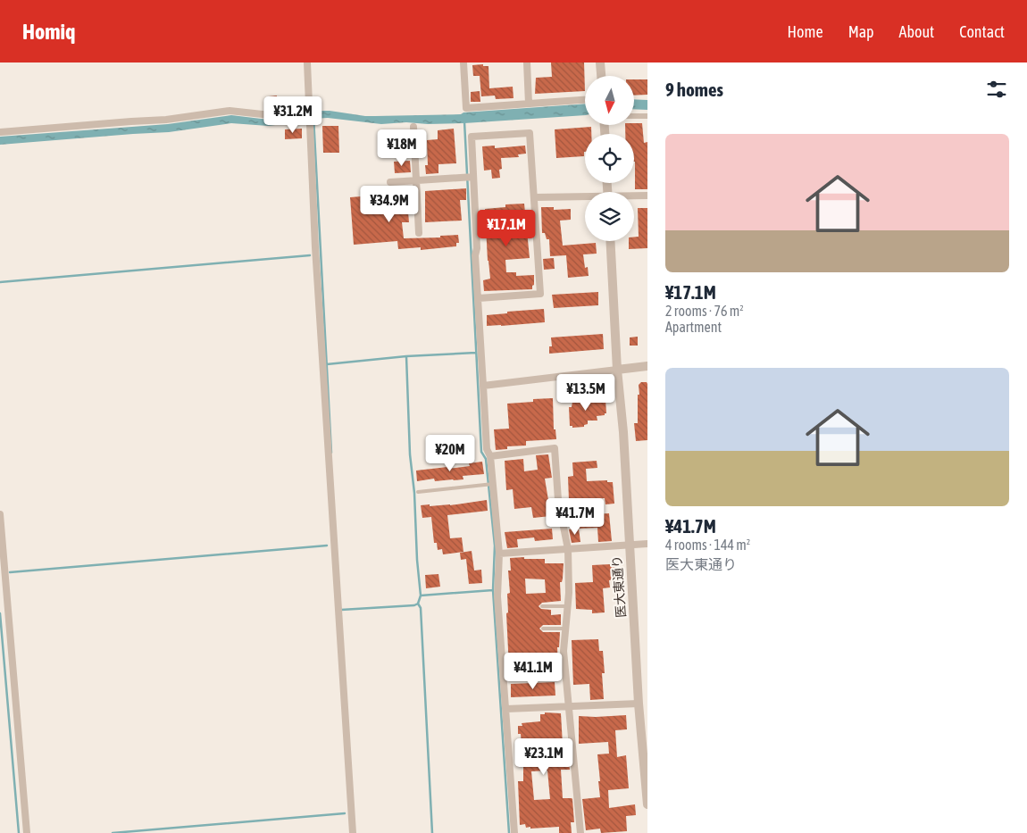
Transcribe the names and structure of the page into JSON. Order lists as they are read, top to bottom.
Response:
{
  "streets": {
    "street": ["医大東通り"]
  },
  "north": "bottom",
  "page": {
    "header": "Homiq",
    "nav": [
      "Home",
      "Map",
      "About",
      "Contact"
    ],
    "heading": "9 homes",
    "price": [
      "¥31.2M",
      "¥18M",
      "¥34.9M",
      "¥17.1M",
      "¥13.5M",
      "¥20M",
      "¥41.7M",
      "¥41.1M",
      "¥23.1M"
    ],
    "list": [
      {
        "name": "¥17.1M",
        "note": "2 rooms · 76 m² · Apartment"
      },
      {
        "name": "¥41.7M",
        "note": "4 rooms · 144 m² · 医大東通り"
      }
    ]
  }
}
